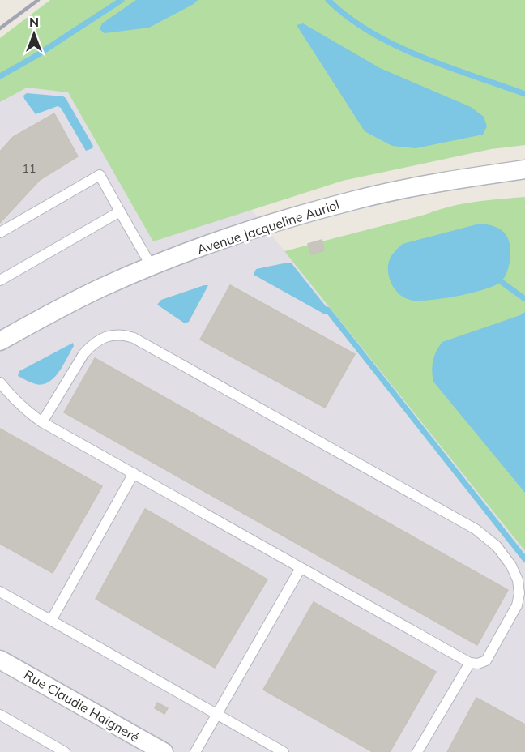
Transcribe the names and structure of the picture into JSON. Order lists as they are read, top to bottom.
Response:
{
  "streets": {
    "street": ["Avenue Jacqueline Auriol", "Rue Claudie Haigneré"]
  },
  "house_numbers": ["11"],
  "north": "top"
}
